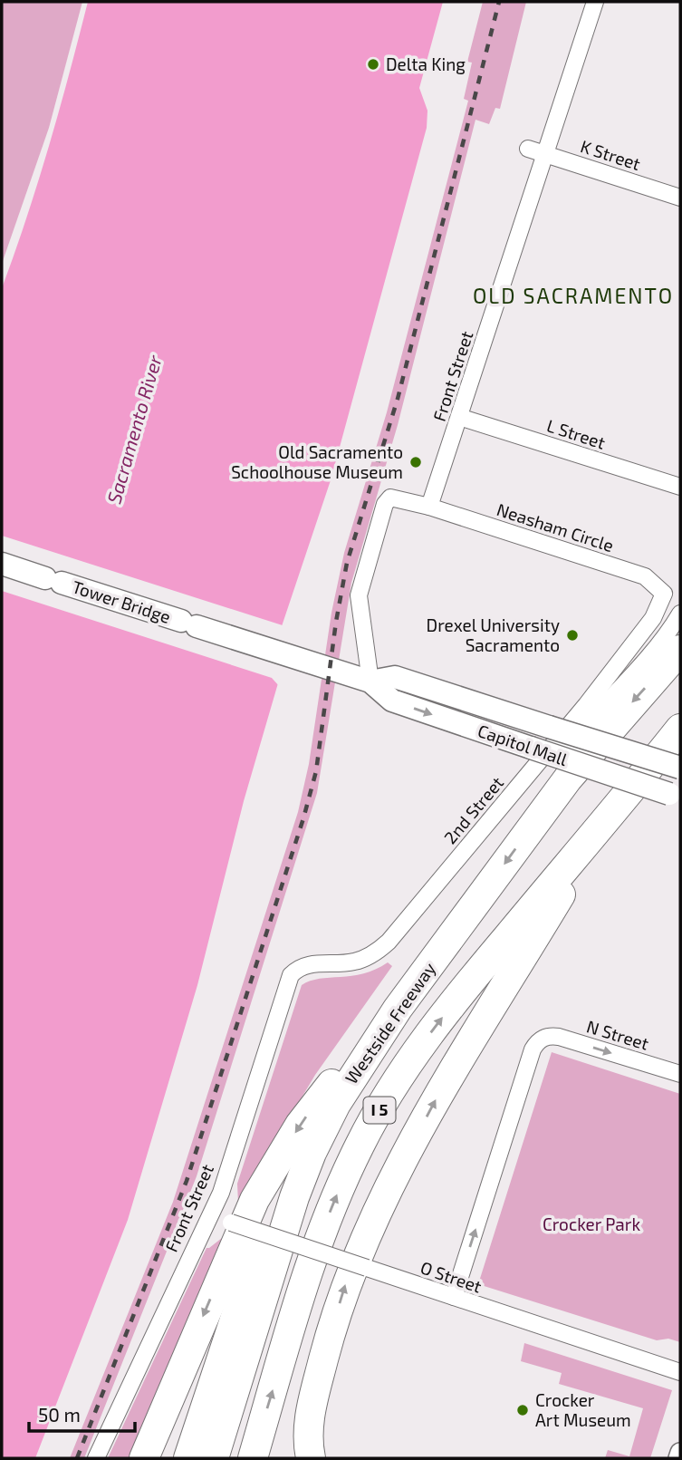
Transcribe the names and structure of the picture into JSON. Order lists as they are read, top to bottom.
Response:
{
  "streets": {
    "highway": ["Westside Freeway", "I 5"],
    "main road": ["Tower Bridge", "Capitol Mall"],
    "street": [
      "K Street",
      "Front Street",
      "L Street",
      "Neasham Circle",
      "2nd Street",
      "N Street",
      "O Street"
    ]
  },
  "crossings": [
    ["K Street", "Front Street"],
    ["Front Street", "L Street"],
    ["Front Street", "Neasham Circle"],
    ["Front Street", "2nd Street"],
    ["Front Street", "O Street"],
    ["Neasham Circle", "2nd Street"],
    ["Tower Bridge", "Capitol Mall"],
    ["N Street", "O Street"]
  ],
  "districts": ["OLD SACRAMENTO"],
  "water": ["Sacramento River"],
  "parks": ["Crocker Park"],
  "places": [
    "Delta King",
    "Old Sacramento Schoolhouse Museum",
    "Drexel University Sacramento",
    "Crocker Art Museum"
  ],
  "scale_bar": "50 m"
}
